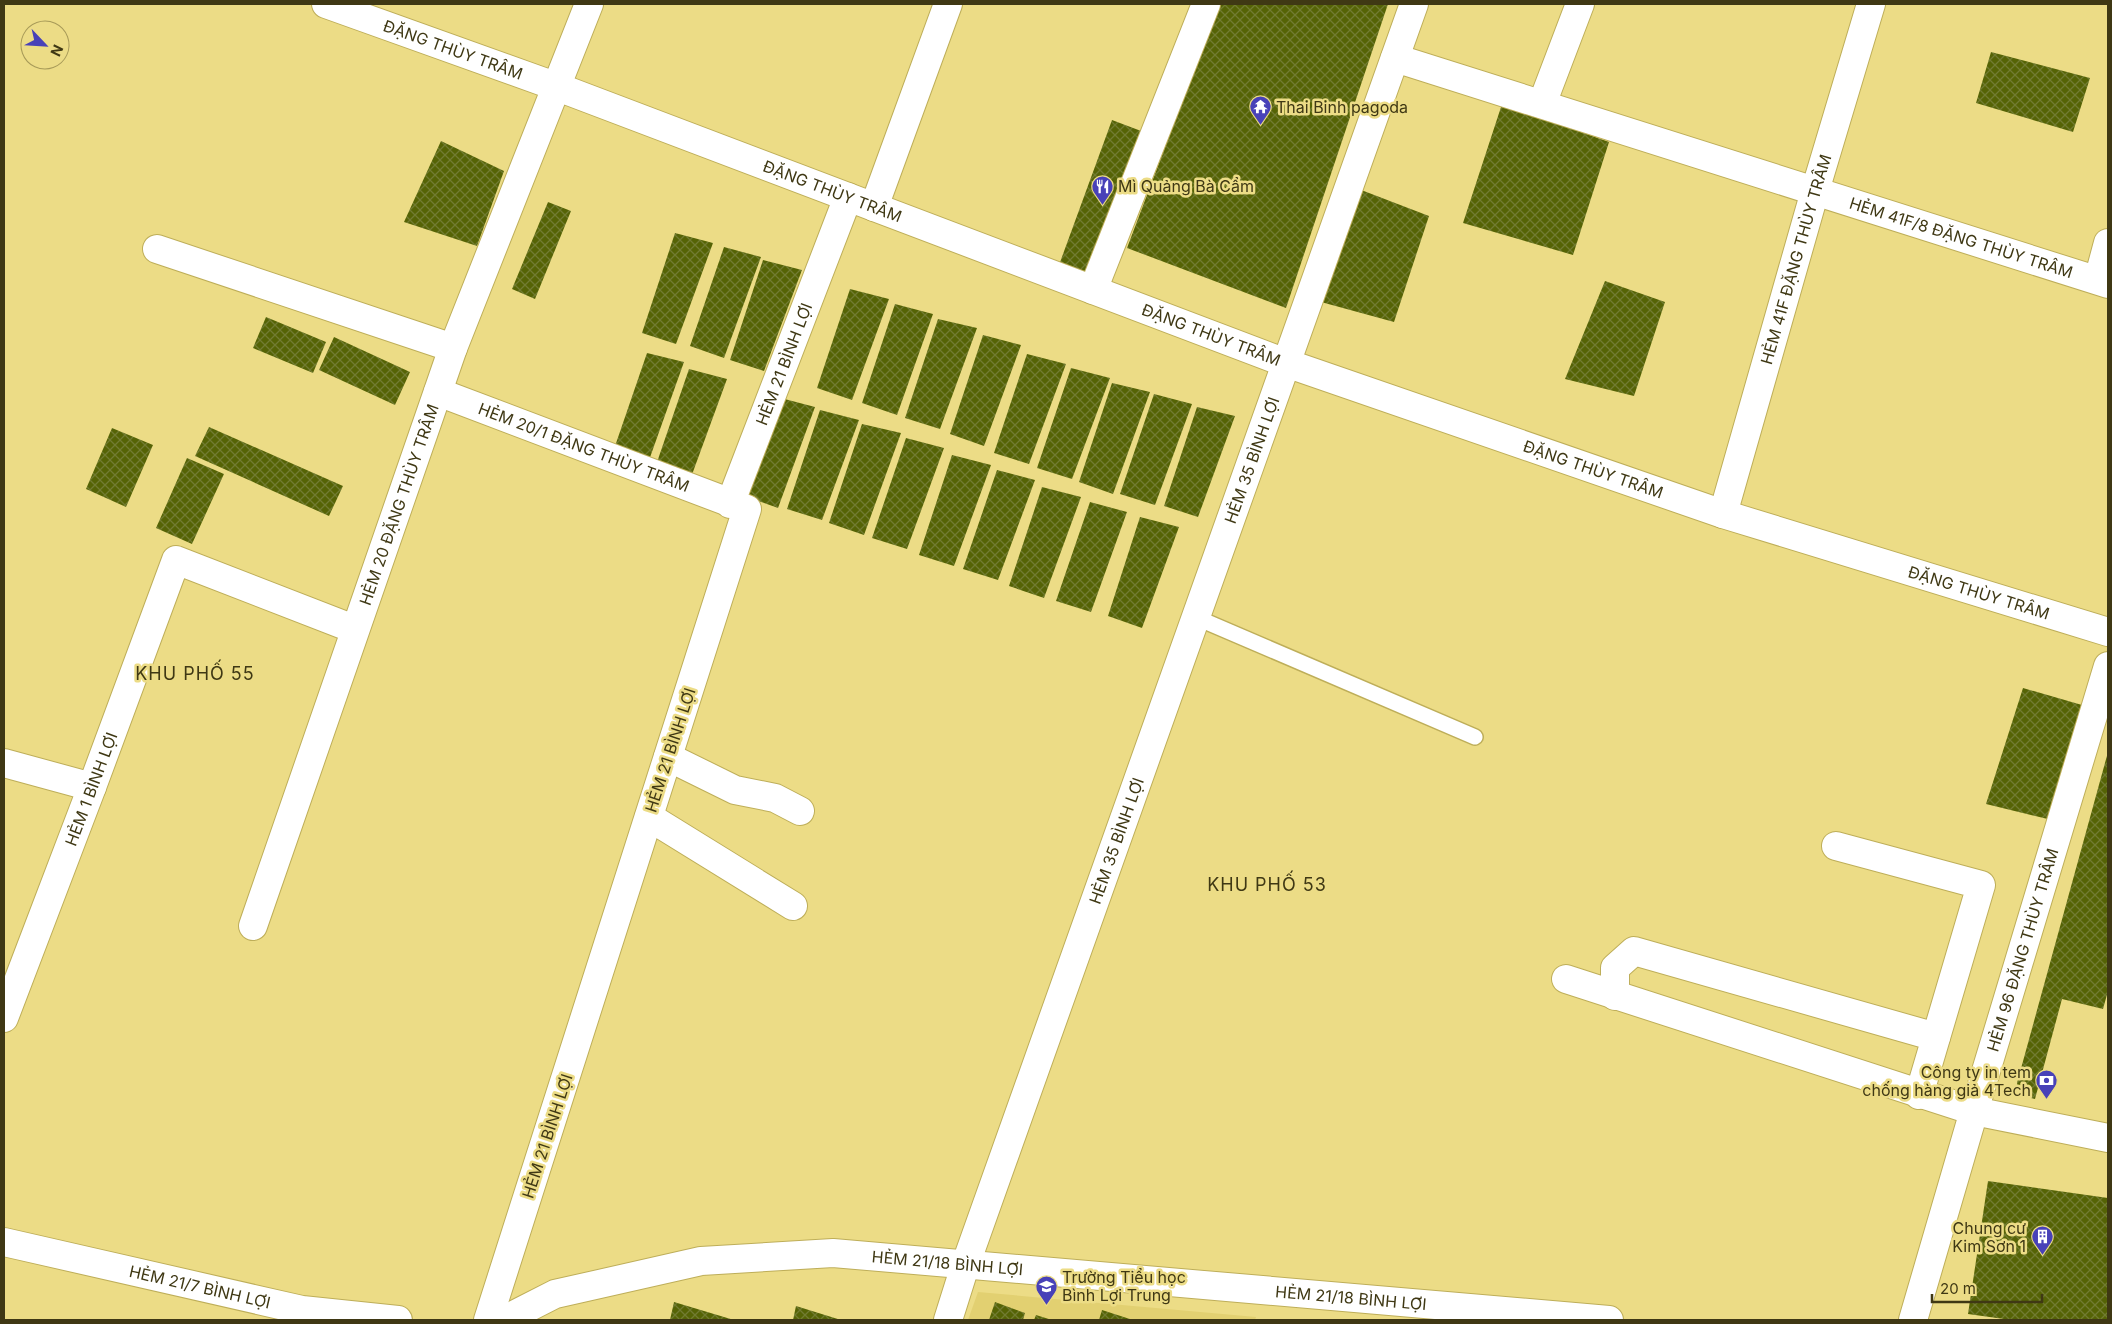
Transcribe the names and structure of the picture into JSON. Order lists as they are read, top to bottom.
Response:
{
  "streets": {
    "street": [
      "ĐẶNG THÙY TRÂM",
      "HẺM 41F/8 ĐẶNG THÙY TRÂM",
      "HẺM 41F ĐẶNG THÙY TRÂM",
      "HẺM 21 BÌNH LỢI",
      "HẺM 20/1 ĐẶNG THÙY TRÂM",
      "HẺM 35 BÌNH LỢI",
      "HẺM 20 ĐẶNG THÙY TRÂM",
      "HẺM 1 BÌNH LỢI",
      "HẺM 96 ĐẶNG THÙY TRÂM",
      "HẺM 21/18 BÌNH LỢI",
      "HẺM 21/7 BÌNH LỢI"
    ]
  },
  "crossings": [
    ["ĐẶNG THÙY TRÂM", "HẺM 41F ĐẶNG THÙY TRÂM"],
    ["ĐẶNG THÙY TRÂM", "HẺM 21 BÌNH LỢI"],
    ["ĐẶNG THÙY TRÂM", "HẺM 35 BÌNH LỢI"],
    ["ĐẶNG THÙY TRÂM", "HẺM 20 ĐẶNG THÙY TRÂM"],
    ["HẺM 41F/8 ĐẶNG THÙY TRÂM", "HẺM 41F ĐẶNG THÙY TRÂM"],
    ["HẺM 41F/8 ĐẶNG THÙY TRÂM", "HẺM 35 BÌNH LỢI"],
    ["HẺM 21 BÌNH LỢI", "HẺM 20/1 ĐẶNG THÙY TRÂM"],
    ["HẺM 20/1 ĐẶNG THÙY TRÂM", "HẺM 20 ĐẶNG THÙY TRÂM"],
    ["HẺM 35 BÌNH LỢI", "HẺM 21/18 BÌNH LỢI"],
    ["HẺM 20 ĐẶNG THÙY TRÂM", "HẺM 1 BÌNH LỢI"]
  ],
  "districts": ["KHU PHỐ 55", "KHU PHỐ 53"],
  "places": {
    "temple": ["Thai Binh pagoda"],
    "restaurant": ["Mì Quảng Bà Cẩm"],
    "bank": ["Công ty in tem chống hàng giả 4Tech"],
    "building": ["Chung cư Kim Sơn 1"],
    "school or university": ["Trường Tiểu học Bình Lợi Trung"]
  },
  "scale_bar": "20 m",
  "north": "bottom right"
}
